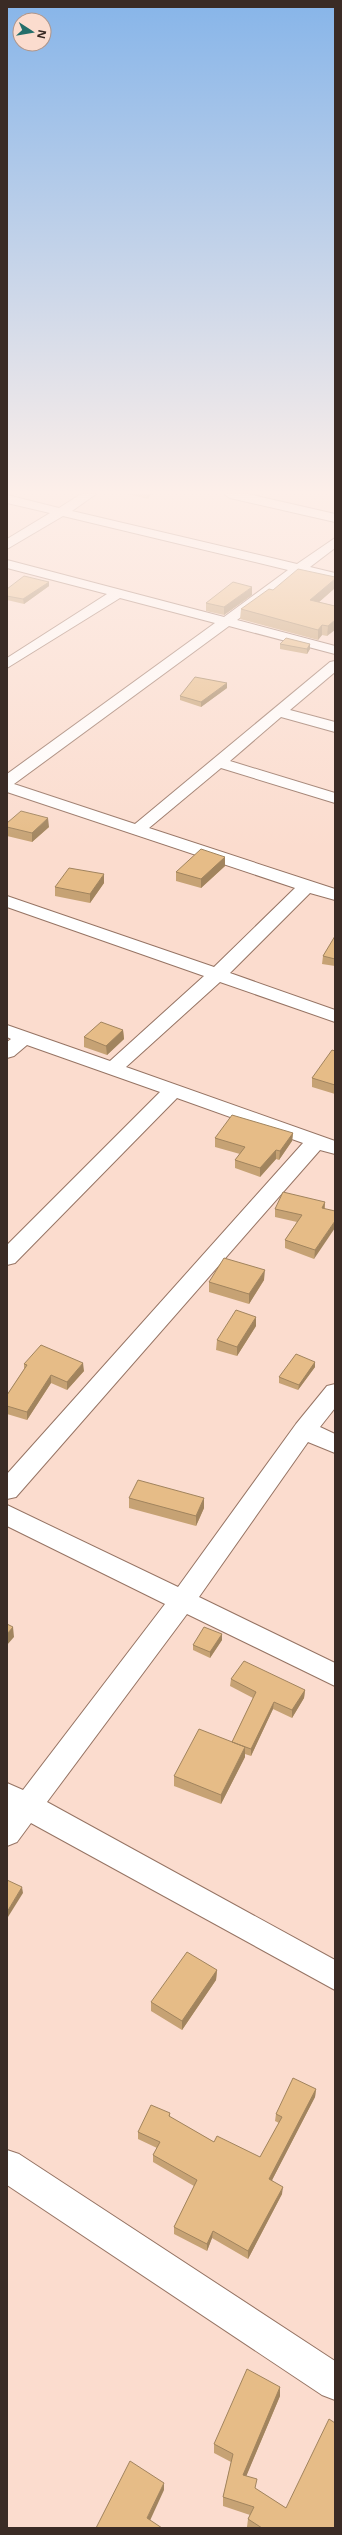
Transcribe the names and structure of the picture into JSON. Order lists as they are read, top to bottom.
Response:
{
  "north": "right"
}
